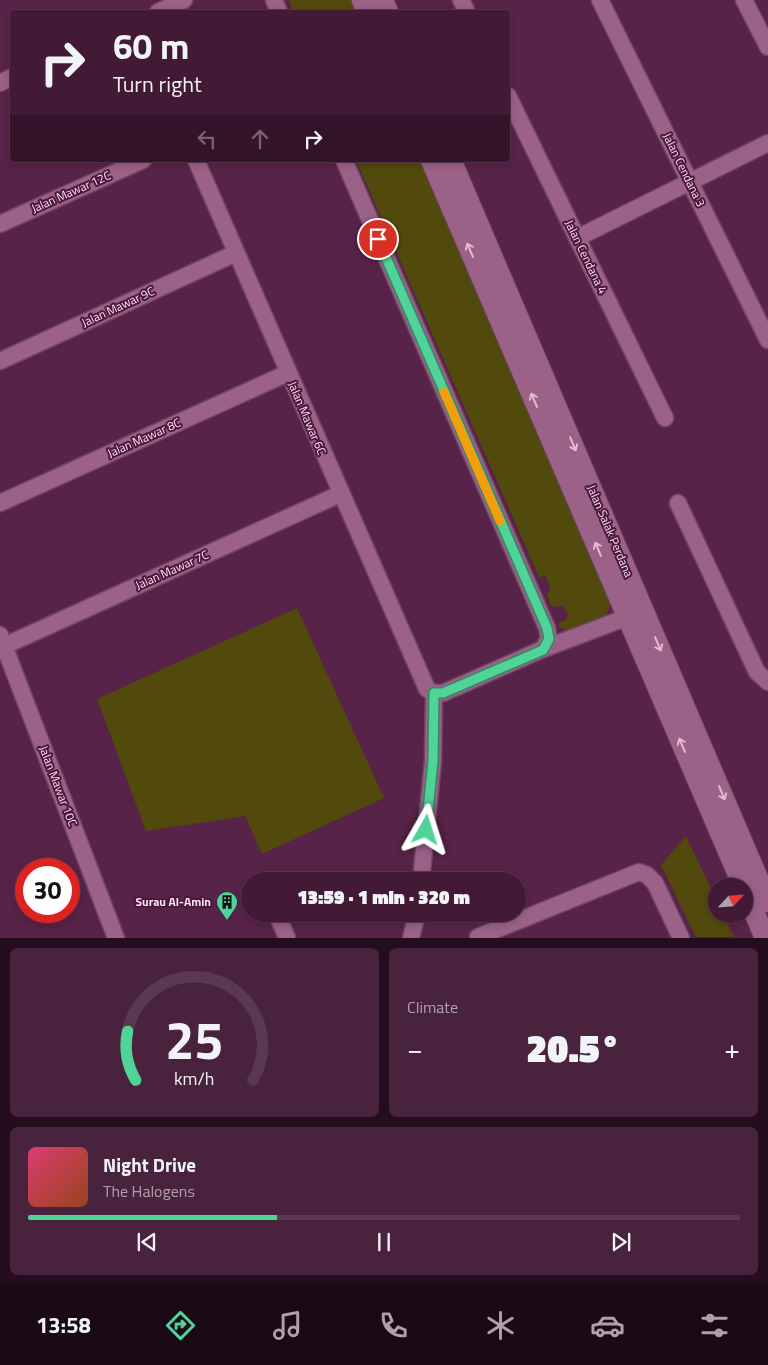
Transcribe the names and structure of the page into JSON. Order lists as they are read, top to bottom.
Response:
{
  "streets": {
    "street": [
      "Jalan Cendana 3",
      "Jalan Mawar 12C",
      "Jalan Cendana 4",
      "Jalan Mawar 9C",
      "Jalan Mawar 6C",
      "Jalan Mawar 8C",
      "Jalan Salak Perdana",
      "Jalan Mawar 7C",
      "Jalan Mawar 10C"
    ]
  },
  "crossings": [
    ["Jalan Mawar 9C", "Jalan Mawar 6C"],
    ["Jalan Mawar 6C", "Jalan Mawar 8C"],
    ["Jalan Mawar 6C", "Jalan Mawar 7C"],
    ["Jalan Mawar 7C", "Jalan Mawar 10C"]
  ],
  "places": {
    "building": ["Surau Al-Amin"]
  },
  "north": "top right",
  "page": {
    "turn": ["60 m", "Turn right"],
    "limit": "30",
    "trip": "13:59 · 1 min · 320 m",
    "tile": "Climate",
    "heat": ["−", "20.5°", "+"],
    "song": ["Night Drive", "The Halogens"],
    "tabs": "13:58",
    "gauge": ["25", "km/h"]
  }
}
